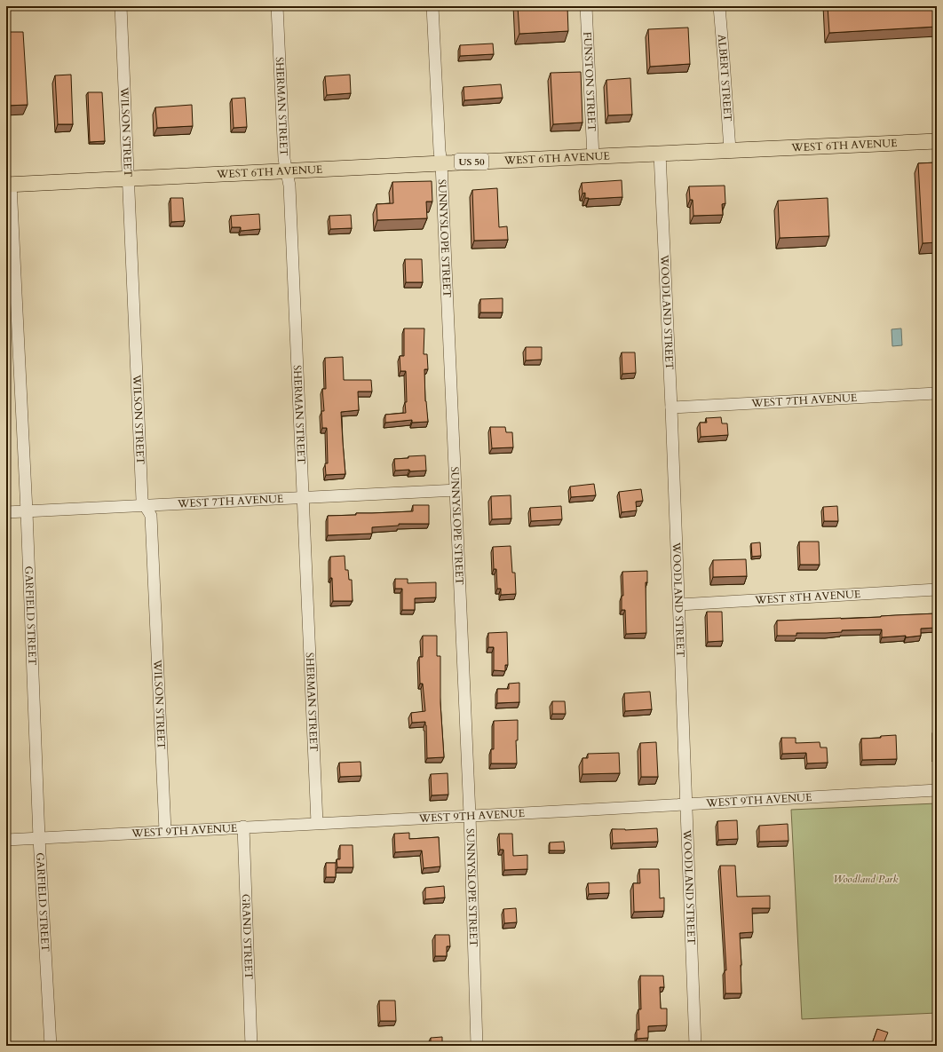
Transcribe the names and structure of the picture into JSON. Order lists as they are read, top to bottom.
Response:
{
  "streets": {
    "main road": ["WEST 6TH AVENUE", "US 50"],
    "street": [
      "ALBERT STREET",
      "FUNSTON STREET",
      "SHERMAN STREET",
      "WILSON STREET",
      "SUNNYSLOPE STREET",
      "WOODLAND STREET",
      "WEST 7TH AVENUE",
      "WEST 8TH AVENUE",
      "GARFIELD STREET",
      "WEST 9TH AVENUE",
      "GRAND STREET"
    ]
  },
  "crossings": [
    ["ALBERT STREET", "WEST 6TH AVENUE"],
    ["FUNSTON STREET", "WEST 6TH AVENUE"],
    ["SHERMAN STREET", "WEST 6TH AVENUE"],
    ["SHERMAN STREET", "WEST 7TH AVENUE"],
    ["SHERMAN STREET", "WEST 9TH AVENUE"],
    ["WILSON STREET", "WEST 6TH AVENUE"],
    ["WILSON STREET", "WEST 7TH AVENUE"],
    ["WILSON STREET", "WEST 9TH AVENUE"],
    ["WEST 6TH AVENUE", "SUNNYSLOPE STREET"],
    ["WEST 6TH AVENUE", "WOODLAND STREET"],
    ["WEST 6TH AVENUE", "GARFIELD STREET"],
    ["SUNNYSLOPE STREET", "WEST 7TH AVENUE"],
    ["SUNNYSLOPE STREET", "WEST 9TH AVENUE"],
    ["WOODLAND STREET", "WEST 7TH AVENUE"],
    ["WOODLAND STREET", "WEST 8TH AVENUE"],
    ["WOODLAND STREET", "WEST 9TH AVENUE"],
    ["WEST 7TH AVENUE", "GARFIELD STREET"],
    ["GARFIELD STREET", "WEST 9TH AVENUE"],
    ["WEST 9TH AVENUE", "GRAND STREET"]
  ],
  "parks": ["Woodland Park"]
}
